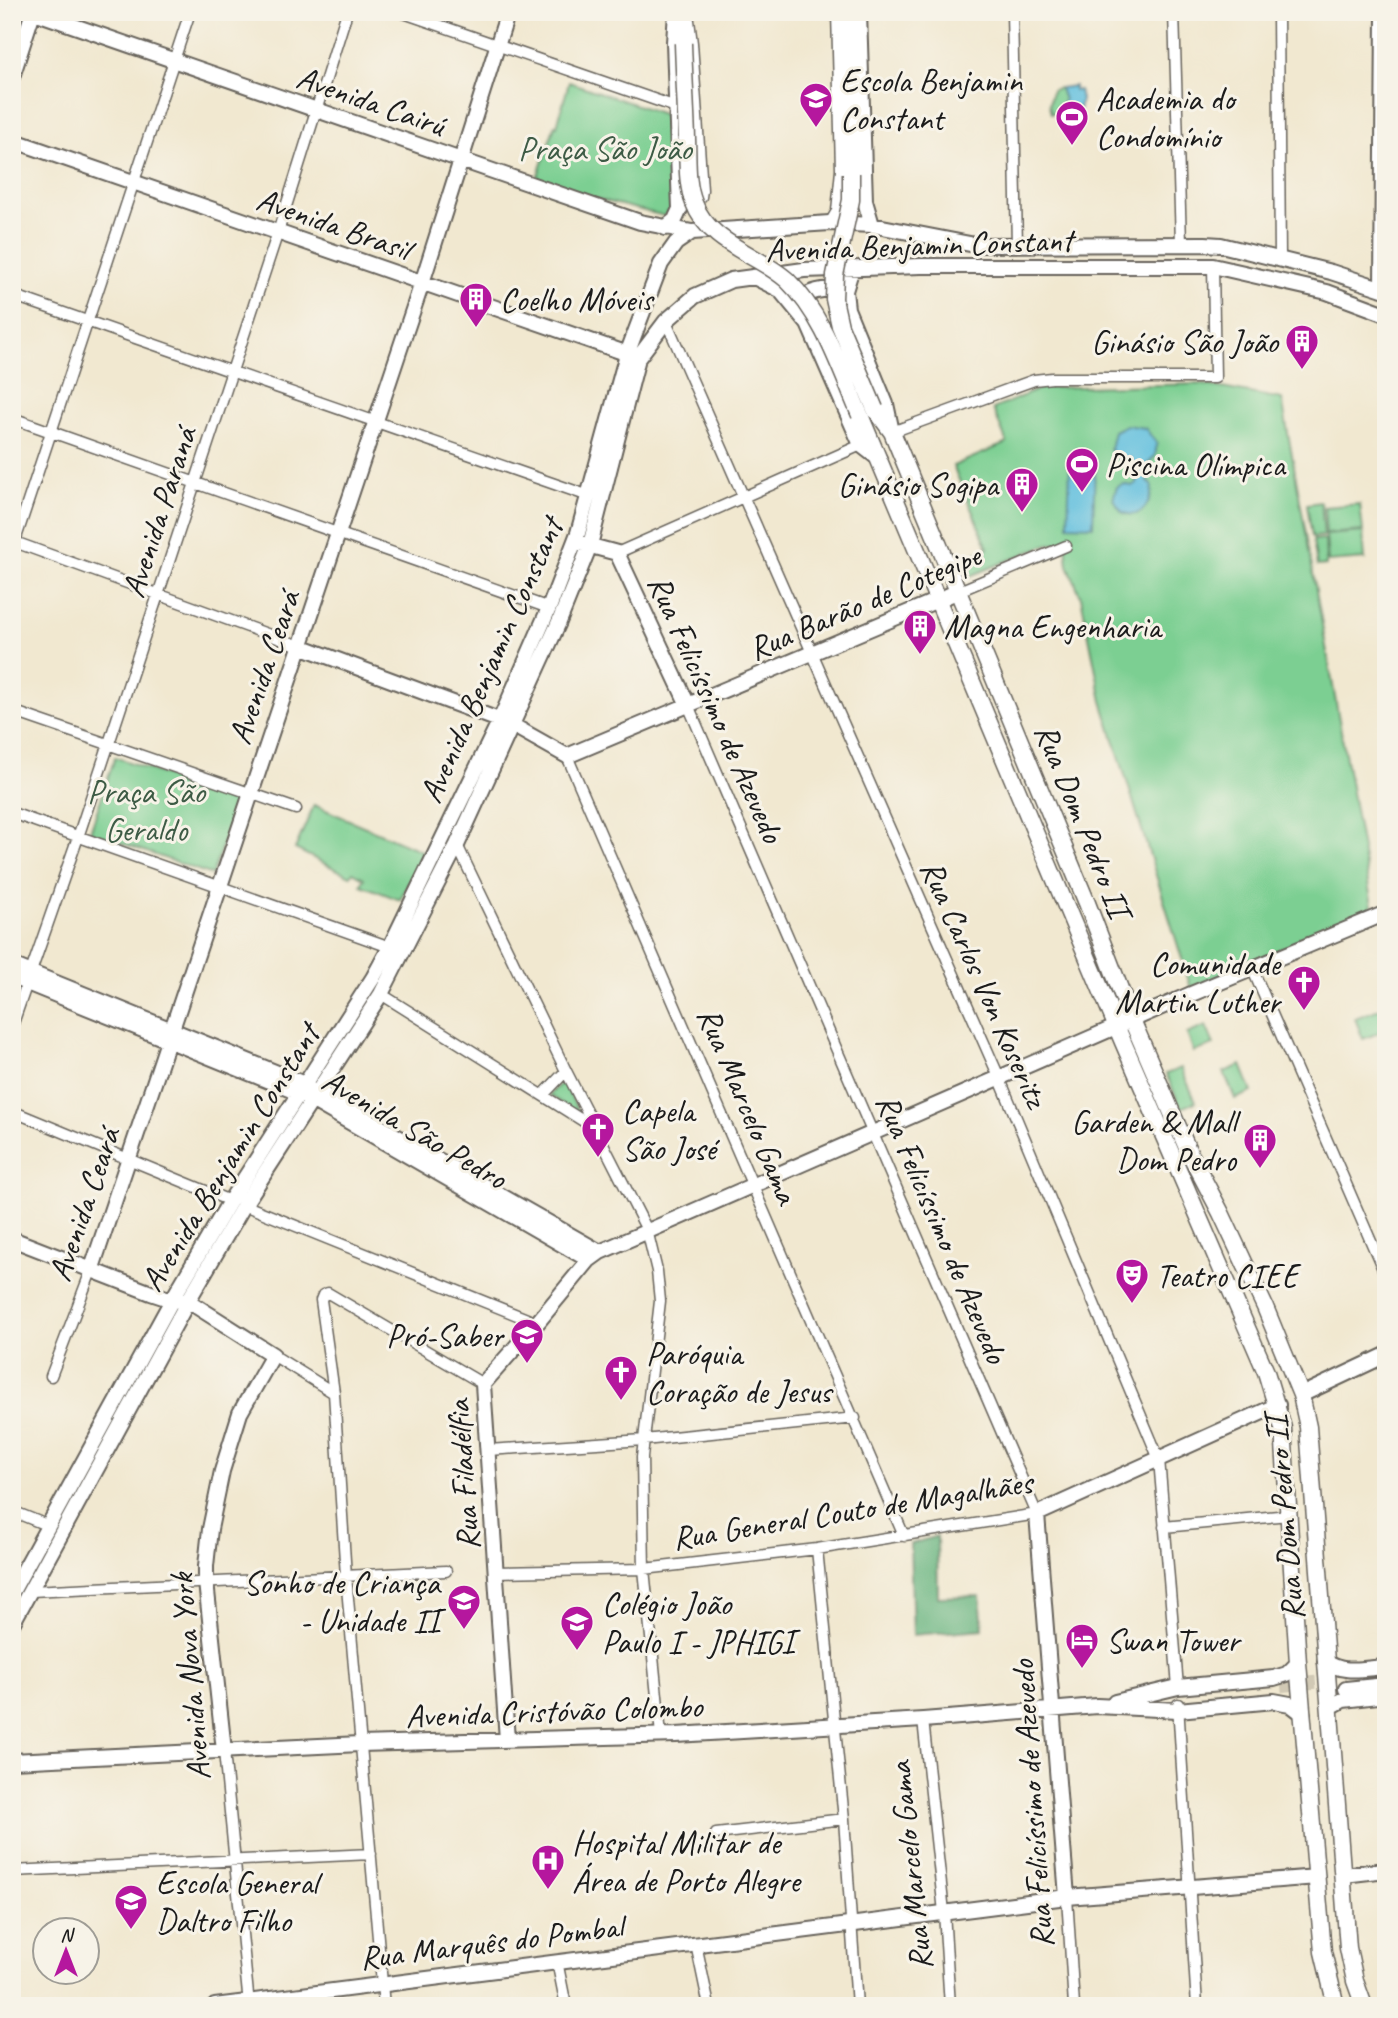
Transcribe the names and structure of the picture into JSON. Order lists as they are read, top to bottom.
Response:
{
  "streets": {
    "main road": [
      "Avenida Cairú",
      "Avenida Brasil",
      "Avenida Benjamin Constant",
      "Rua Barão de Cotegipe",
      "Avenida Ceará",
      "Rua Felicíssimo de Azevedo",
      "Rua Dom Pedro II",
      "Avenida São Pedro",
      "Rua Filadélfia",
      "Rua General Couto de Magalhães",
      "Avenida Nova York",
      "Avenida Cristóvão Colombo",
      "Rua Marquês do Pombal"
    ],
    "street": ["Avenida Paraná", "Rua Carlos Von Koseritz", "Rua Marcelo Gama"]
  },
  "crossings": [
    ["Avenida Cairú", "Avenida Benjamin Constant"],
    ["Avenida Cairú", "Avenida Paraná"],
    ["Avenida Cairú", "Avenida Ceará"],
    ["Avenida Brasil", "Avenida Benjamin Constant"],
    ["Avenida Brasil", "Avenida Paraná"],
    ["Avenida Brasil", "Avenida Ceará"],
    ["Avenida Benjamin Constant", "Rua Felicíssimo de Azevedo"],
    ["Avenida Benjamin Constant", "Rua Dom Pedro II"],
    ["Avenida Benjamin Constant", "Rua Carlos Von Koseritz"],
    ["Avenida Benjamin Constant", "Avenida São Pedro"],
    ["Avenida Paraná", "Avenida São Pedro"],
    ["Rua Barão de Cotegipe", "Rua Felicíssimo de Azevedo"],
    ["Rua Barão de Cotegipe", "Rua Dom Pedro II"],
    ["Rua Barão de Cotegipe", "Rua Carlos Von Koseritz"],
    ["Rua Barão de Cotegipe", "Rua Marcelo Gama"],
    ["Avenida Ceará", "Avenida São Pedro"],
    ["Rua Felicíssimo de Azevedo", "Rua General Couto de Magalhães"],
    ["Rua Felicíssimo de Azevedo", "Avenida Cristóvão Colombo"],
    ["Rua Felicíssimo de Azevedo", "Rua Marquês do Pombal"],
    ["Rua Dom Pedro II", "Rua General Couto de Magalhães"],
    ["Rua Dom Pedro II", "Avenida Cristóvão Colombo"],
    ["Rua Dom Pedro II", "Rua Marquês do Pombal"],
    ["Rua Carlos Von Koseritz", "Rua General Couto de Magalhães"],
    ["Rua Carlos Von Koseritz", "Avenida Cristóvão Colombo"],
    ["Rua Marcelo Gama", "Rua General Couto de Magalhães"],
    ["Rua Marcelo Gama", "Avenida Cristóvão Colombo"],
    ["Rua Marcelo Gama", "Rua Marquês do Pombal"],
    ["Avenida São Pedro", "Rua Filadélfia"],
    ["Rua Filadélfia", "Rua General Couto de Magalhães"],
    ["Rua Filadélfia", "Avenida Cristóvão Colombo"],
    ["Avenida Nova York", "Avenida Cristóvão Colombo"],
    ["Avenida Nova York", "Rua Marquês do Pombal"]
  ],
  "parks": ["Praça São João", "Praça São Geraldo"],
  "places": {
    "school or university": [
      "Escola Benjamin Constant",
      "Pró-Saber",
      "Sonho de Criança - Unidade II",
      "Colégio João Paulo I - JPHIGI",
      "Escola General Daltro Filho"
    ],
    "sports": ["Academia do Condomínio", "Piscina Olímpica"],
    "building": [
      "Coelho Móveis",
      "Ginásio São João",
      "Ginásio Sogipa",
      "Magna Engenharia",
      "Garden & Mall Dom Pedro"
    ],
    "church": ["Comunidade Martin Luther", "Capela São José", "Paróquia Coração de Jesus"],
    "theatre": ["Teatro CIEE"],
    "hotel": ["Swan Tower"],
    "hospital": ["Hospital Militar de Área de Porto Alegre"]
  },
  "north": "top"
}
